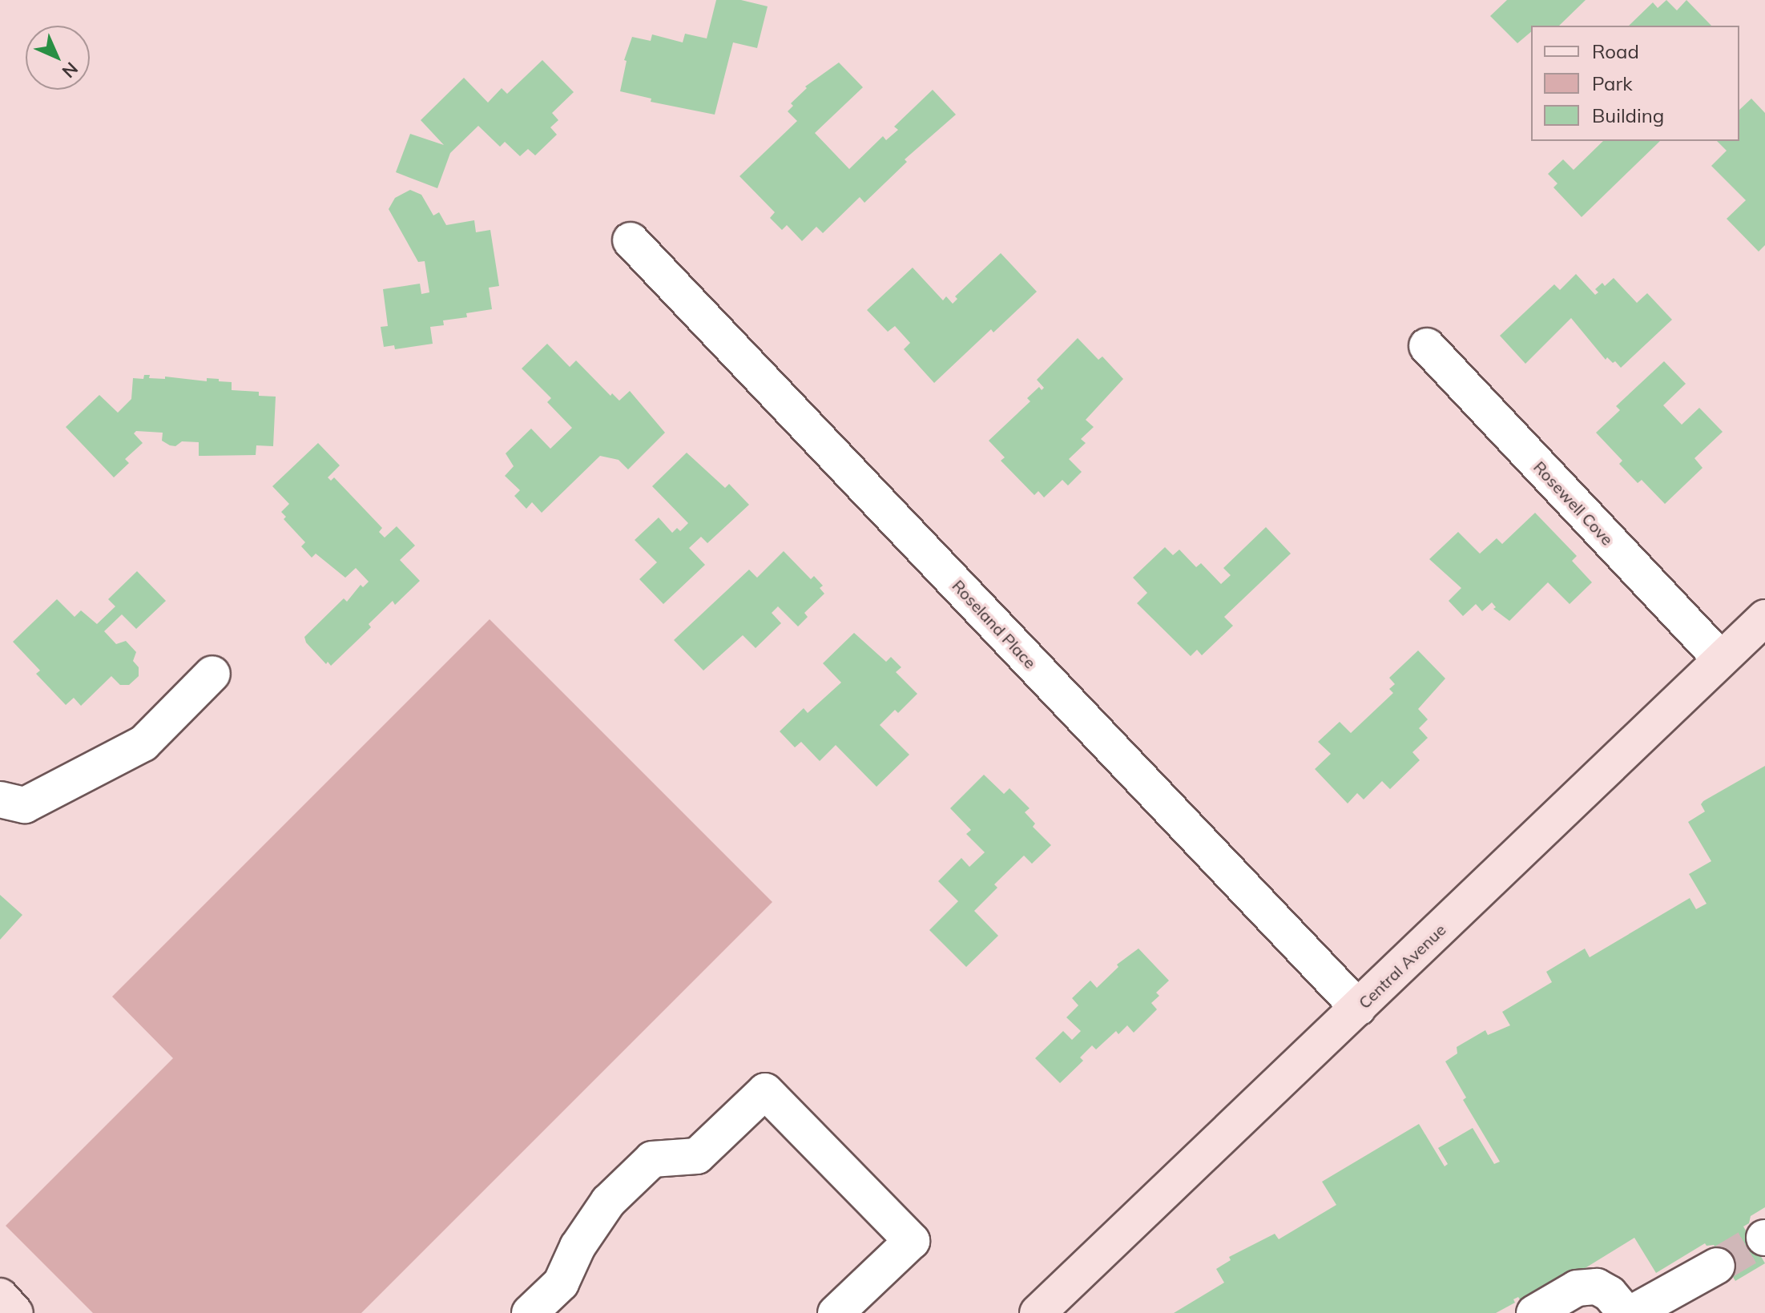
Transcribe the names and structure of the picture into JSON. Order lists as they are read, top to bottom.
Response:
{
  "streets": {
    "main road": ["Central Avenue"],
    "street": ["Rosewell Cove", "Roseland Place"]
  },
  "crossings": [
    ["Rosewell Cove", "Central Avenue"],
    ["Roseland Place", "Central Avenue"]
  ],
  "legend": ["Road", "Park", "Building"],
  "north": "bottom right"
}
